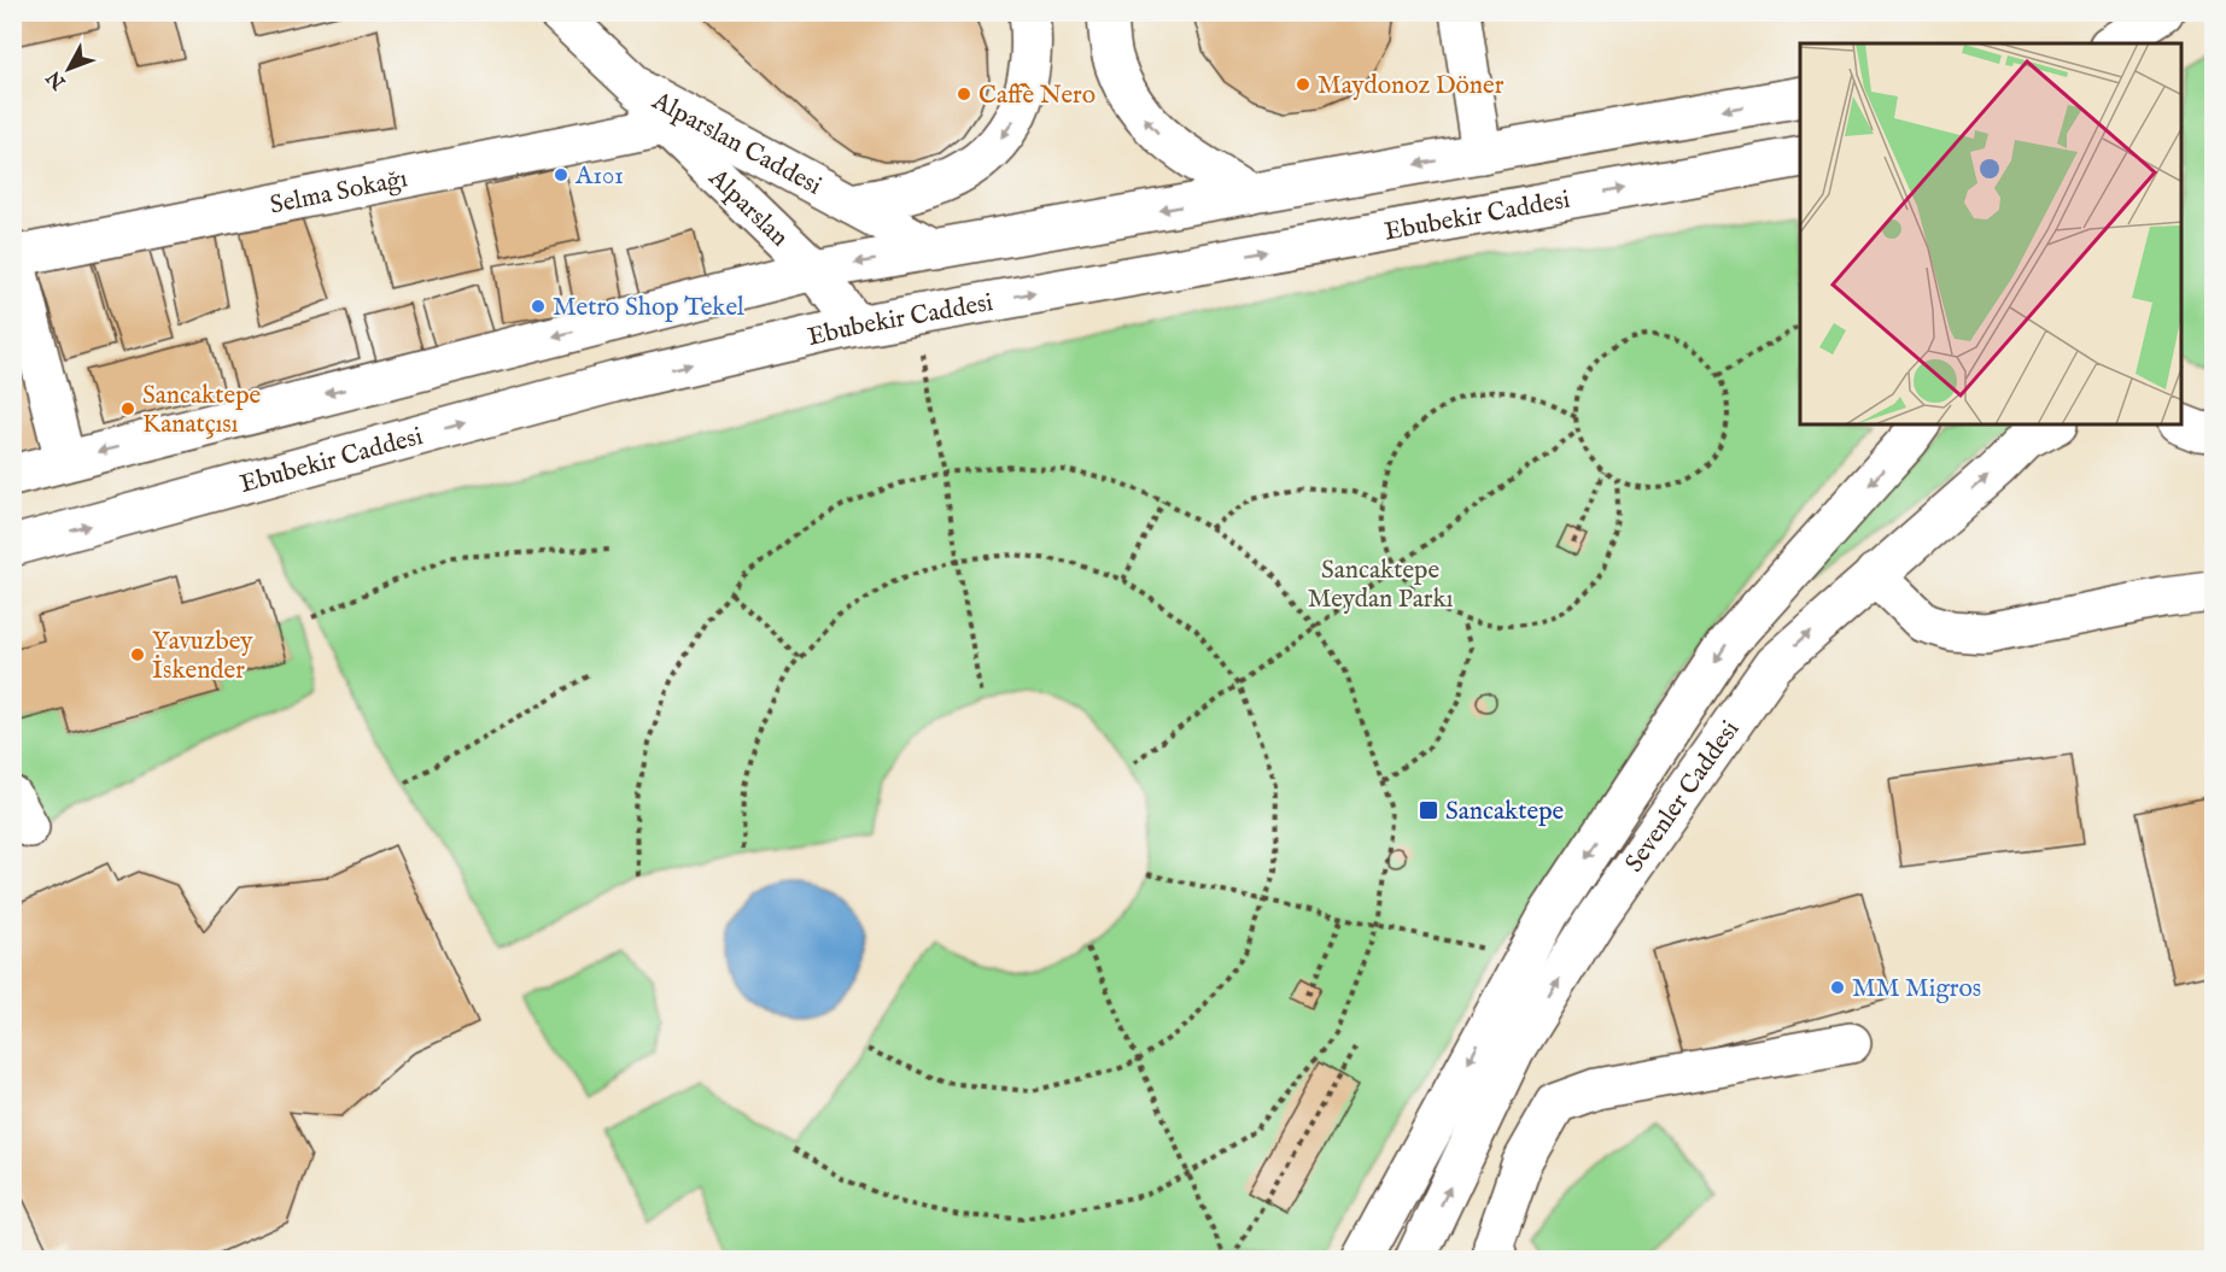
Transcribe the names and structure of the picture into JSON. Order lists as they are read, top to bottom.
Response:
{
  "streets": {
    "main road": [
      "Alparslan Caddesi",
      "Selma Sokağı",
      "Alparslan",
      "Ebubekir Caddesi",
      "Sevenler Caddesi"
    ]
  },
  "crossings": [
    ["Alparslan Caddesi", "Alparslan"],
    ["Selma Sokağı", "Alparslan"],
    ["Alparslan", "Ebubekir Caddesi"]
  ],
  "parks": ["Sancaktepe Meydan Parkı"],
  "places": {
    "other": [
      "Maydonoz Döner",
      "Caffè Nero",
      "A101",
      "Metro Shop Tekel",
      "Sancaktepe Kanatçısı",
      "Yavuzbey İskender",
      "MM Migros"
    ],
    "transit": ["Sancaktepe"]
  },
  "north": "bottom left"
}
